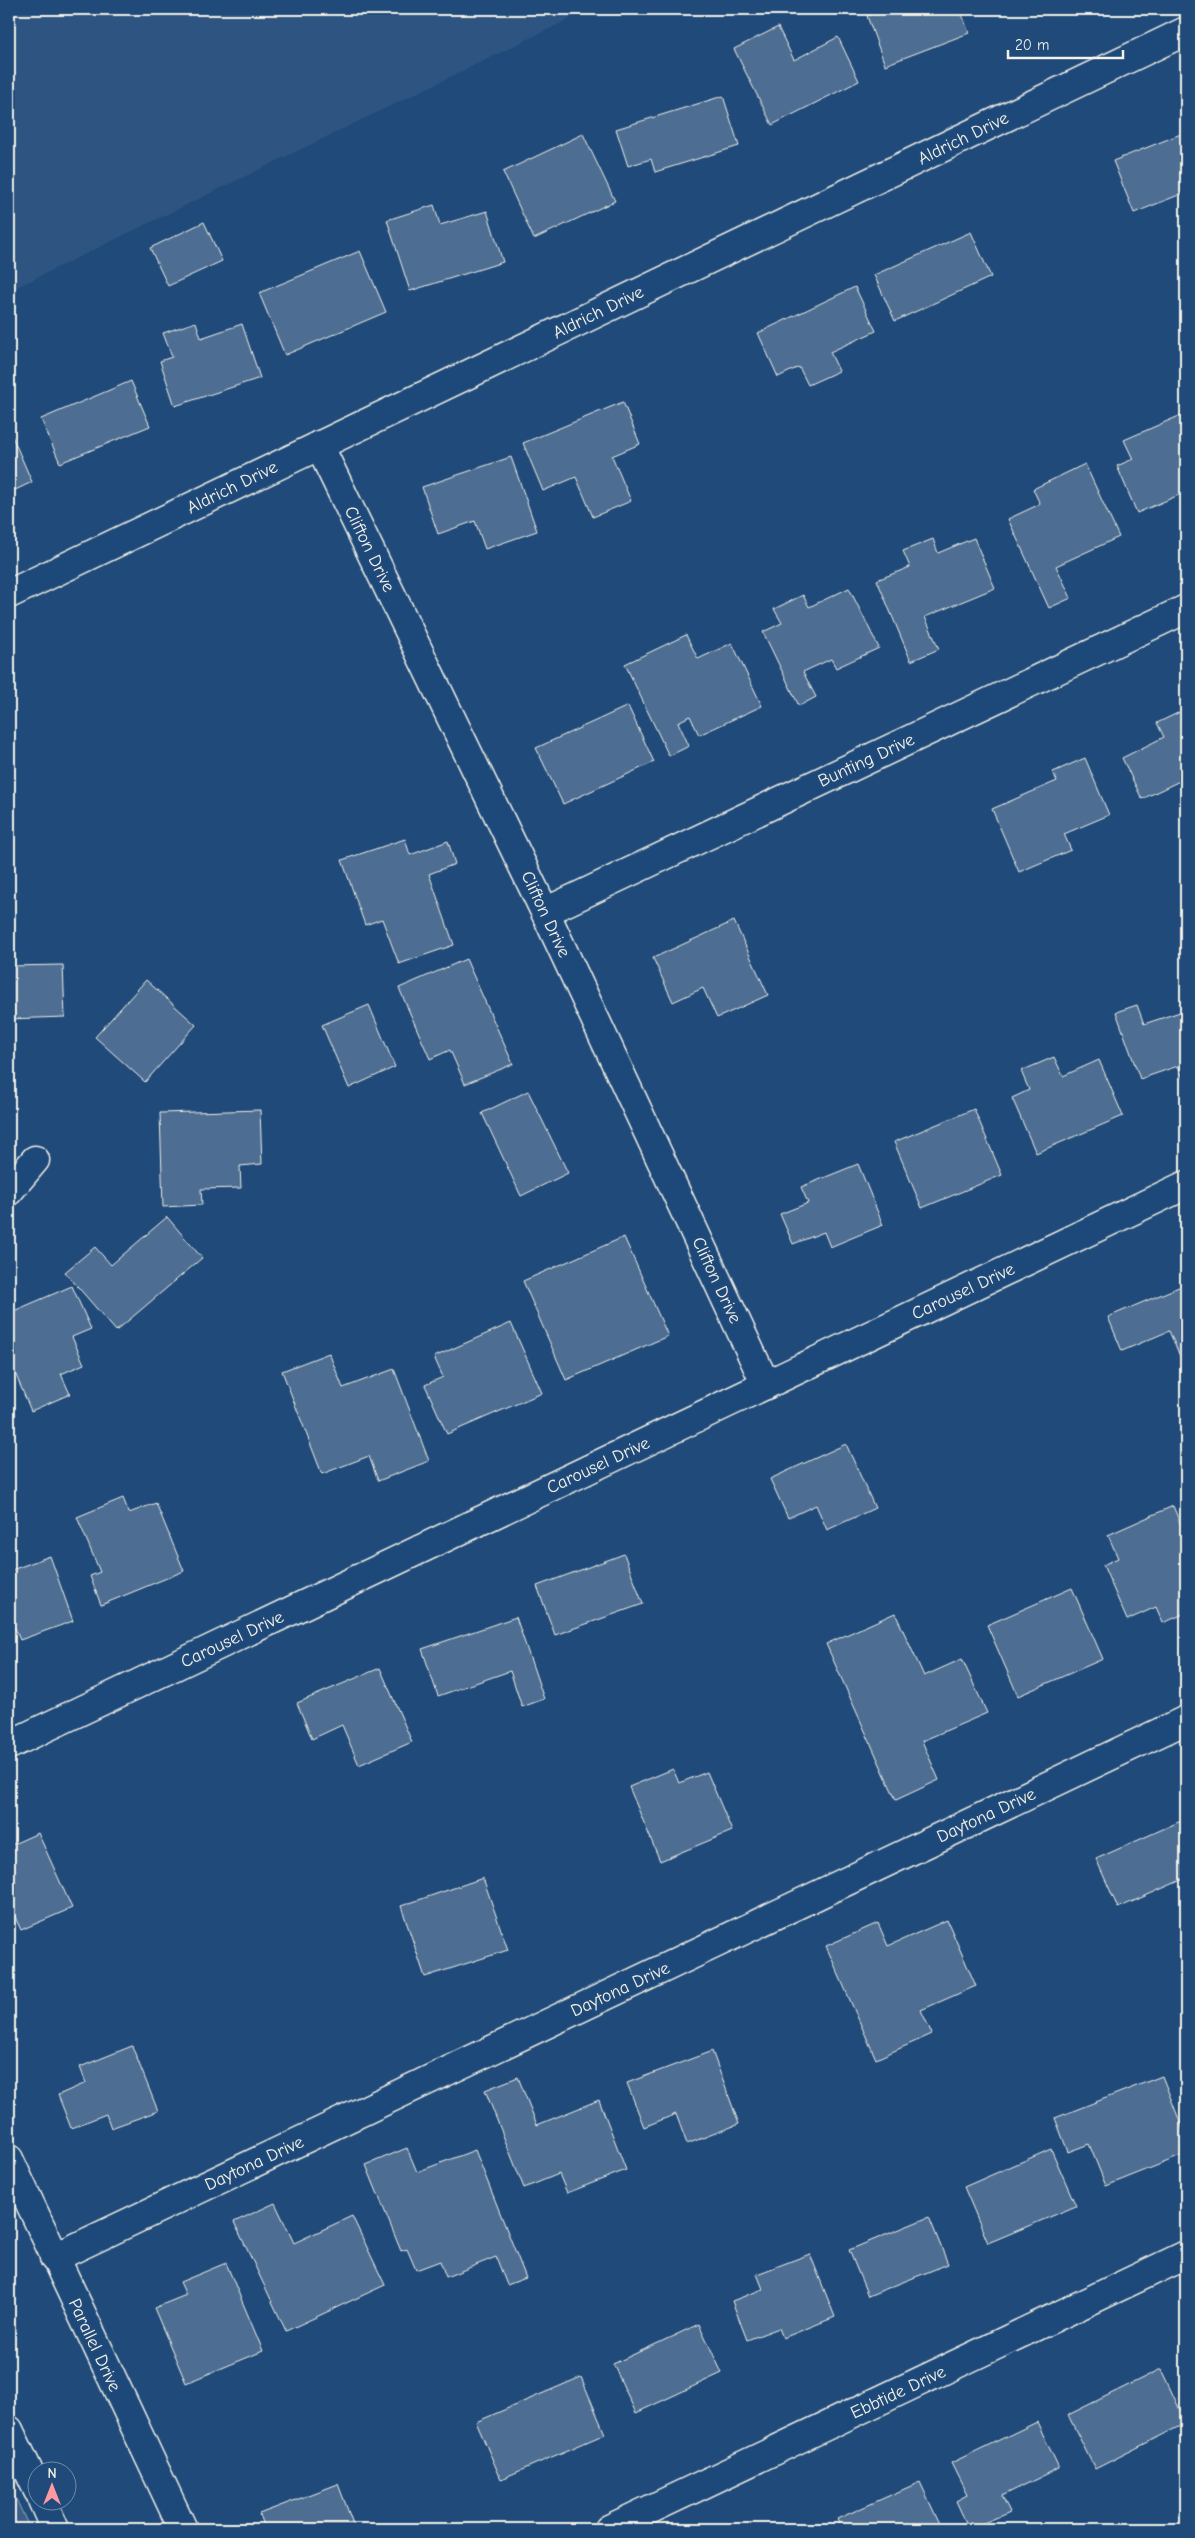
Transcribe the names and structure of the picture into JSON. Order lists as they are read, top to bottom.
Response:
{
  "streets": {
    "street": [
      "Aldrich Drive",
      "Clifton Drive",
      "Bunting Drive",
      "Carousel Drive",
      "Daytona Drive",
      "Parallel Drive",
      "Ebbtide Drive"
    ]
  },
  "crossings": [
    ["Aldrich Drive", "Clifton Drive"],
    ["Clifton Drive", "Bunting Drive"],
    ["Clifton Drive", "Carousel Drive"],
    ["Daytona Drive", "Parallel Drive"]
  ],
  "scale_bar": "20 m",
  "north": "top"
}
